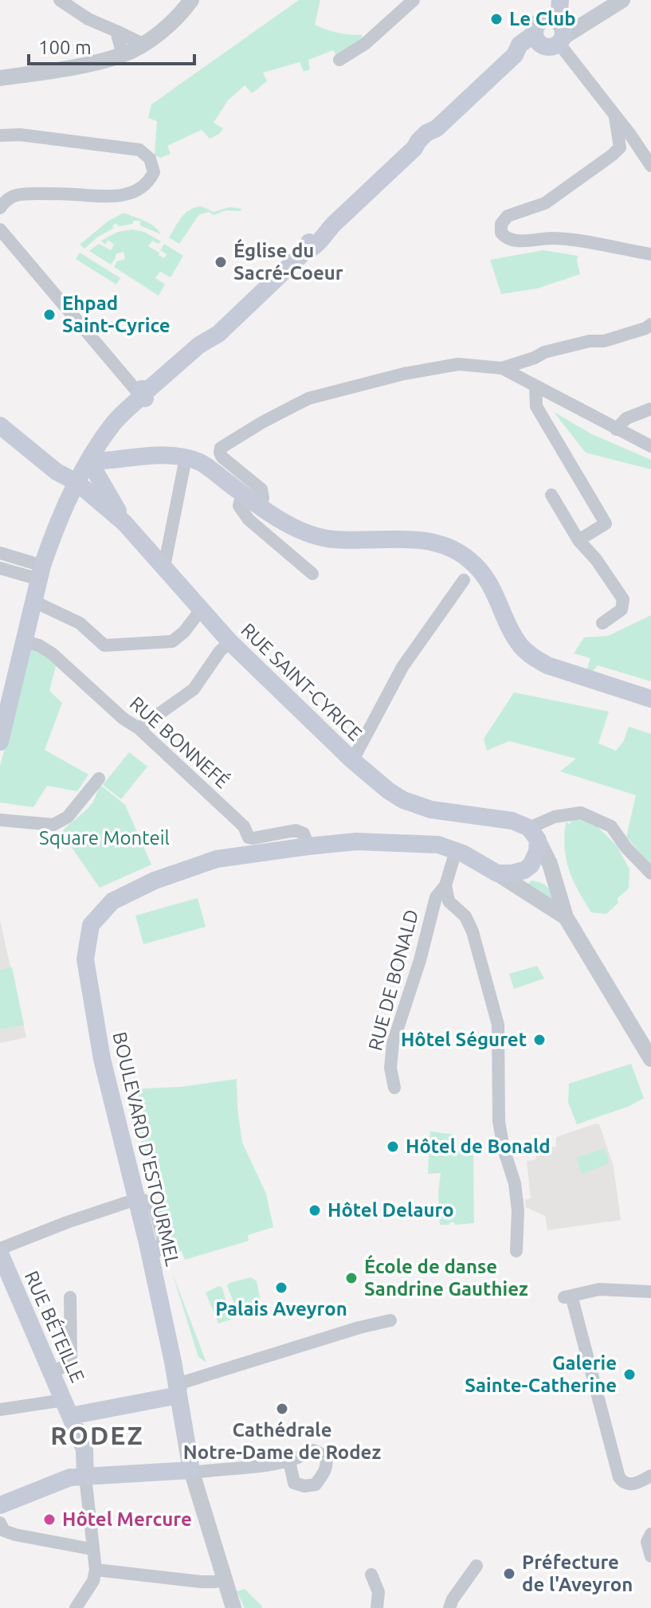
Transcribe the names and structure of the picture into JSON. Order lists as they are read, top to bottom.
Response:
{
  "streets": {
    "main road": ["RUE SAINT-CYRICE", "BOULEVARD D'ESTOURMEL", "RUE BÉTEILLE"],
    "street": ["RUE BONNEFÉ", "RUE DE BONALD"]
  },
  "crossings": [
    ["RUE BONNEFÉ", "BOULEVARD D'ESTOURMEL"]
  ],
  "districts": ["RODEZ"],
  "parks": ["Square Monteil"],
  "places": [
    "Le Club",
    "Église du Sacré-Coeur",
    "Ehpad Saint-Cyrice",
    "Hôtel Séguret",
    "Hôtel de Bonald",
    "Hôtel Delauro",
    "École de danse Sandrine Gauthiez",
    "Palais Aveyron",
    "Galerie Sainte-Catherine",
    "Cathédrale Notre-Dame de Rodez",
    "Hôtel Mercure",
    "Préfecture de l'Aveyron"
  ],
  "scale_bar": "100 m"
}
